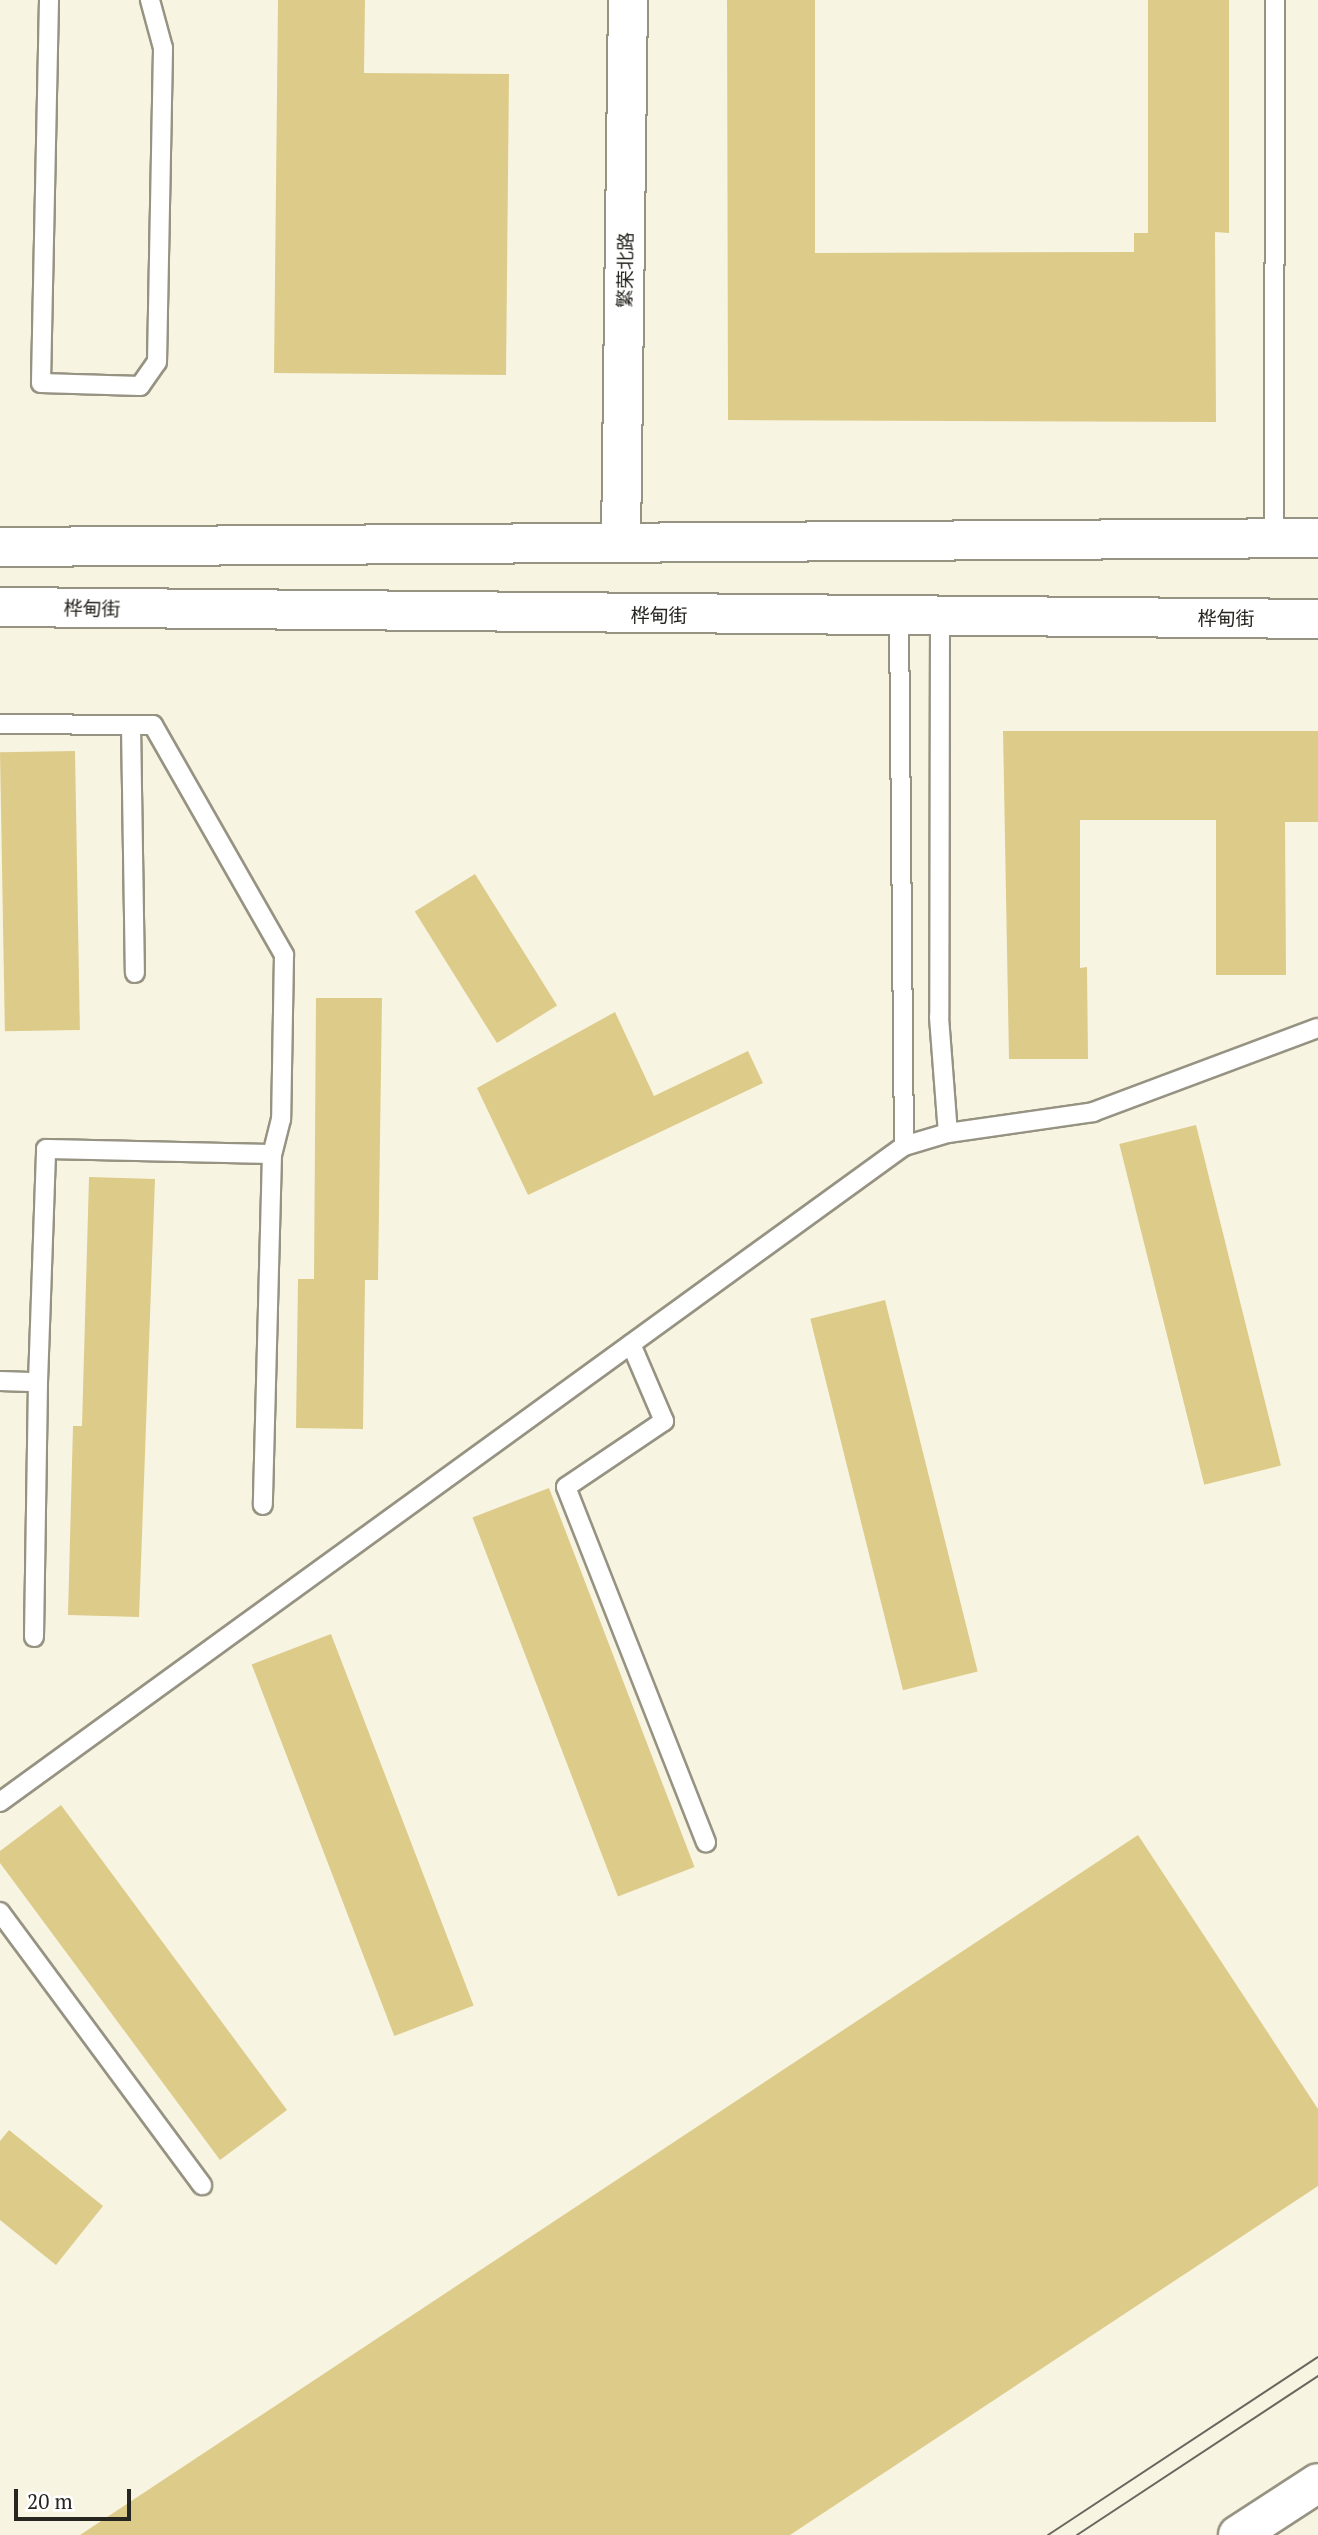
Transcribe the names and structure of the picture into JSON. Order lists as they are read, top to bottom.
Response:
{
  "streets": {
    "street": ["繁荣北路", "桦甸街"]
  },
  "scale_bar": "20 m"
}
